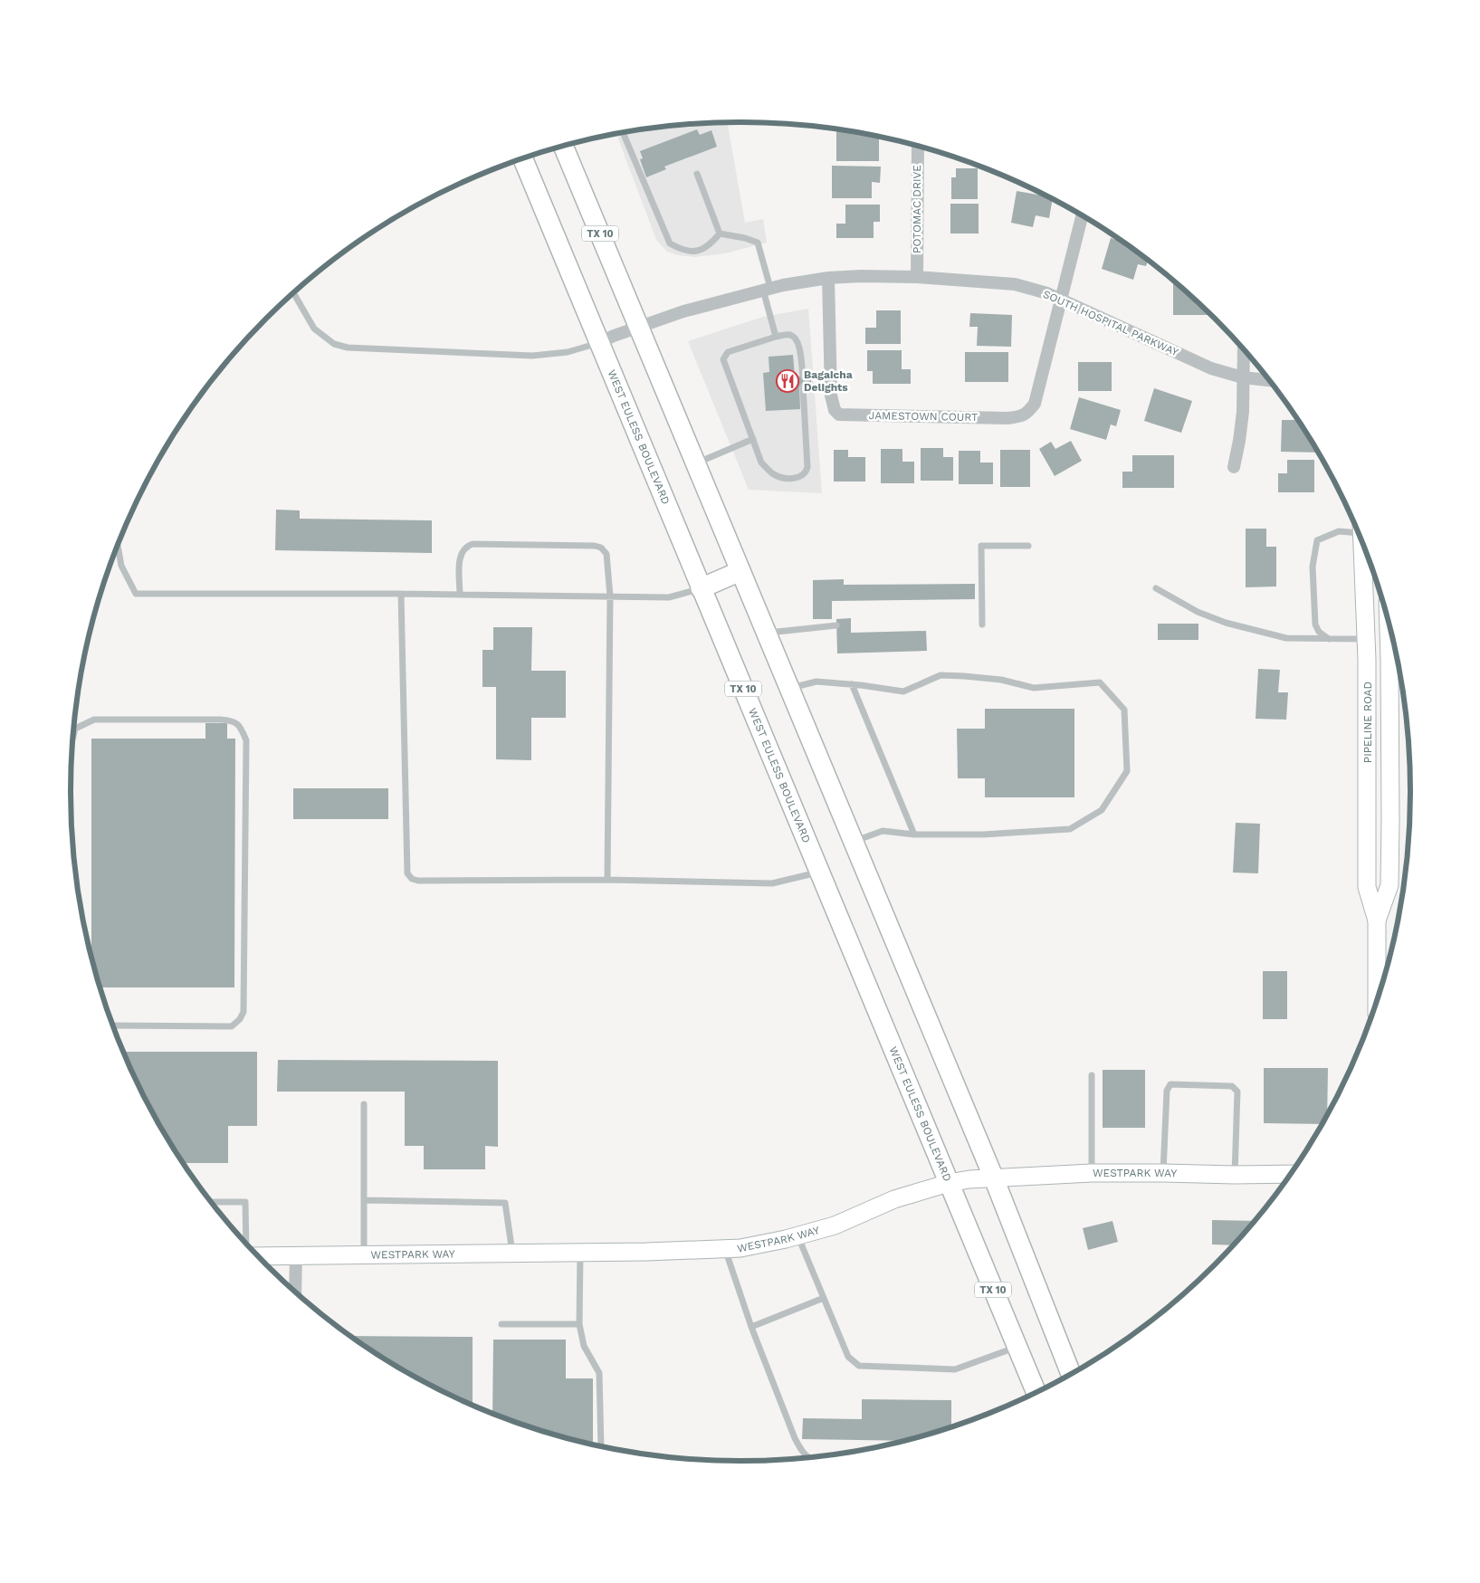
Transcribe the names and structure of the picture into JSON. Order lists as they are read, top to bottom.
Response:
{
  "streets": {
    "main road": [
      "TX 10",
      "WEST EULESS BOULEVARD",
      "PIPELINE ROAD",
      "WESTPARK WAY"
    ],
    "street": ["POTOMAC DRIVE", "SOUTH HOSPITAL PARKWAY", "JAMESTOWN COURT"]
  },
  "crossings": [
    ["POTOMAC DRIVE", "SOUTH HOSPITAL PARKWAY"],
    ["TX 10", "SOUTH HOSPITAL PARKWAY"],
    ["TX 10", "WESTPARK WAY"],
    ["SOUTH HOSPITAL PARKWAY", "JAMESTOWN COURT"],
    ["SOUTH HOSPITAL PARKWAY", "WEST EULESS BOULEVARD"],
    ["WEST EULESS BOULEVARD", "WESTPARK WAY"]
  ],
  "places": {
    "restaurant": ["Bagaicha Delights"]
  }
}
